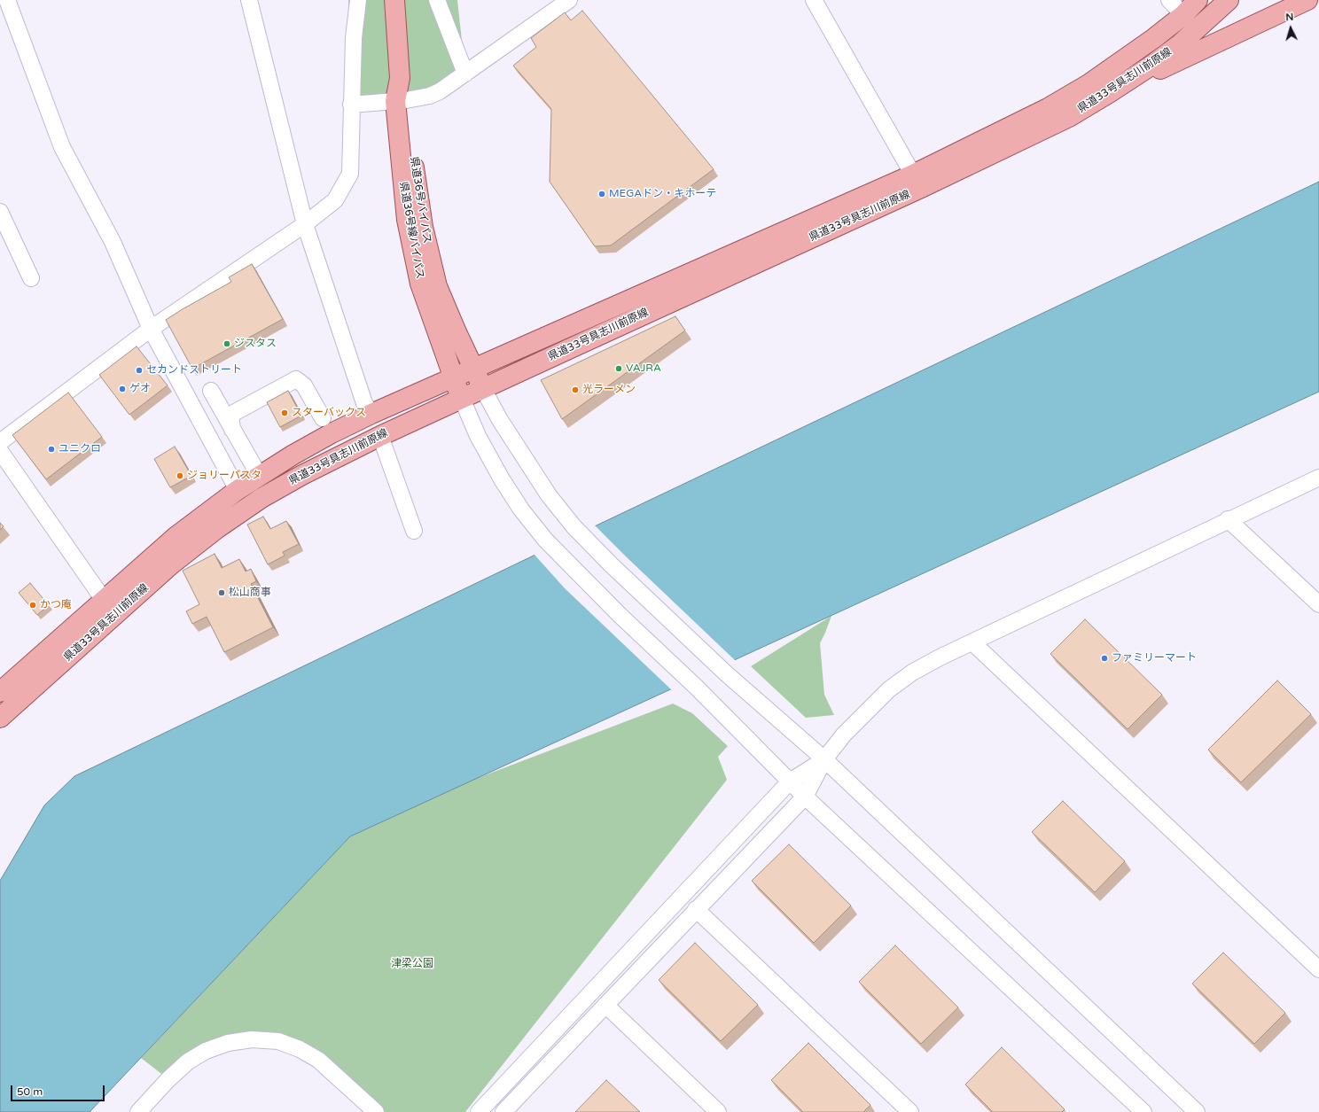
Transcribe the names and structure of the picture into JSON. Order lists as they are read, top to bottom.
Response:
{
  "streets": {
    "main road": ["県道33号具志川前原線", "県道36号バイパス", "県道36号線バイパス"]
  },
  "crossings": [
    ["県道33号具志川前原線", "県道36号線バイパス"],
    ["県道36号バイパス", "県道36号線バイパス"]
  ],
  "parks": ["津梁公園"],
  "places": [
    "MEGAドン・キホーテ",
    "ジスタス",
    "VAJRA",
    "セカンドストリート",
    "ゲオ",
    "光ラーメン",
    "スターバックス",
    "ユニクロ",
    "ジョリーパスタ",
    "松山商事",
    "かつ庵",
    "ファミリーマート"
  ],
  "scale_bar": "50 m",
  "north": "top"
}
